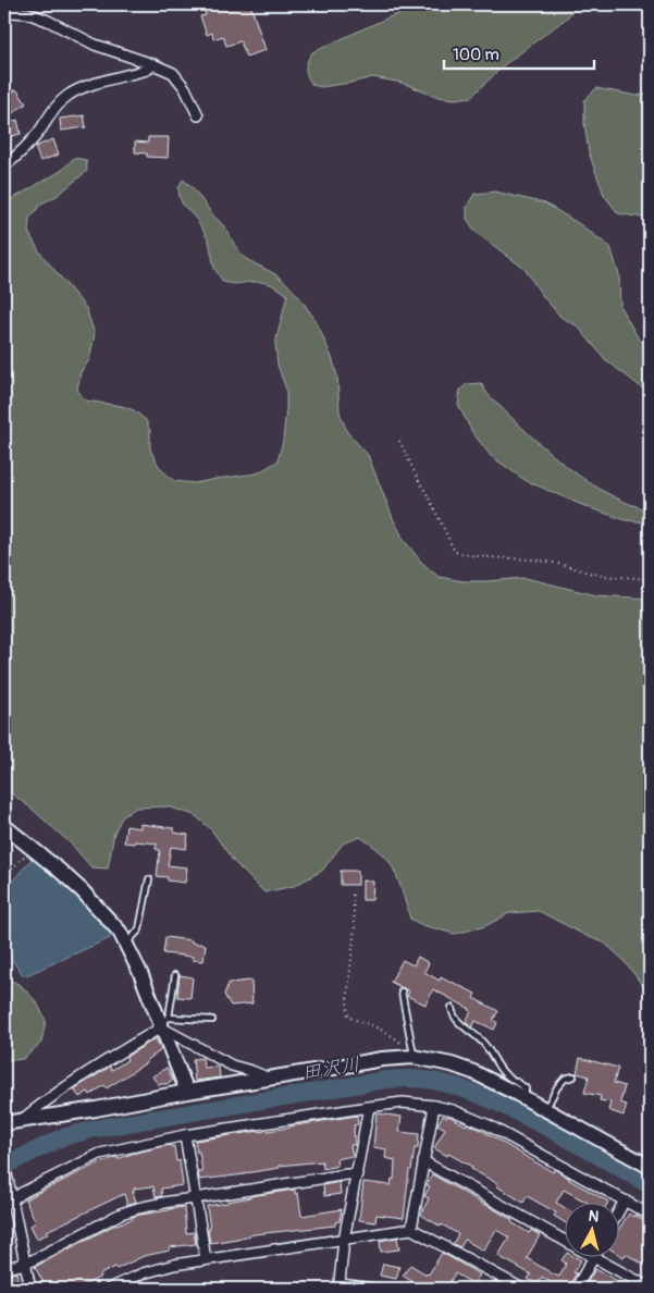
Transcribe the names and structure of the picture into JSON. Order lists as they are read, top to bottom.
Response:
{
  "water": ["田沢川"],
  "scale_bar": "100 m",
  "north": "top"
}
